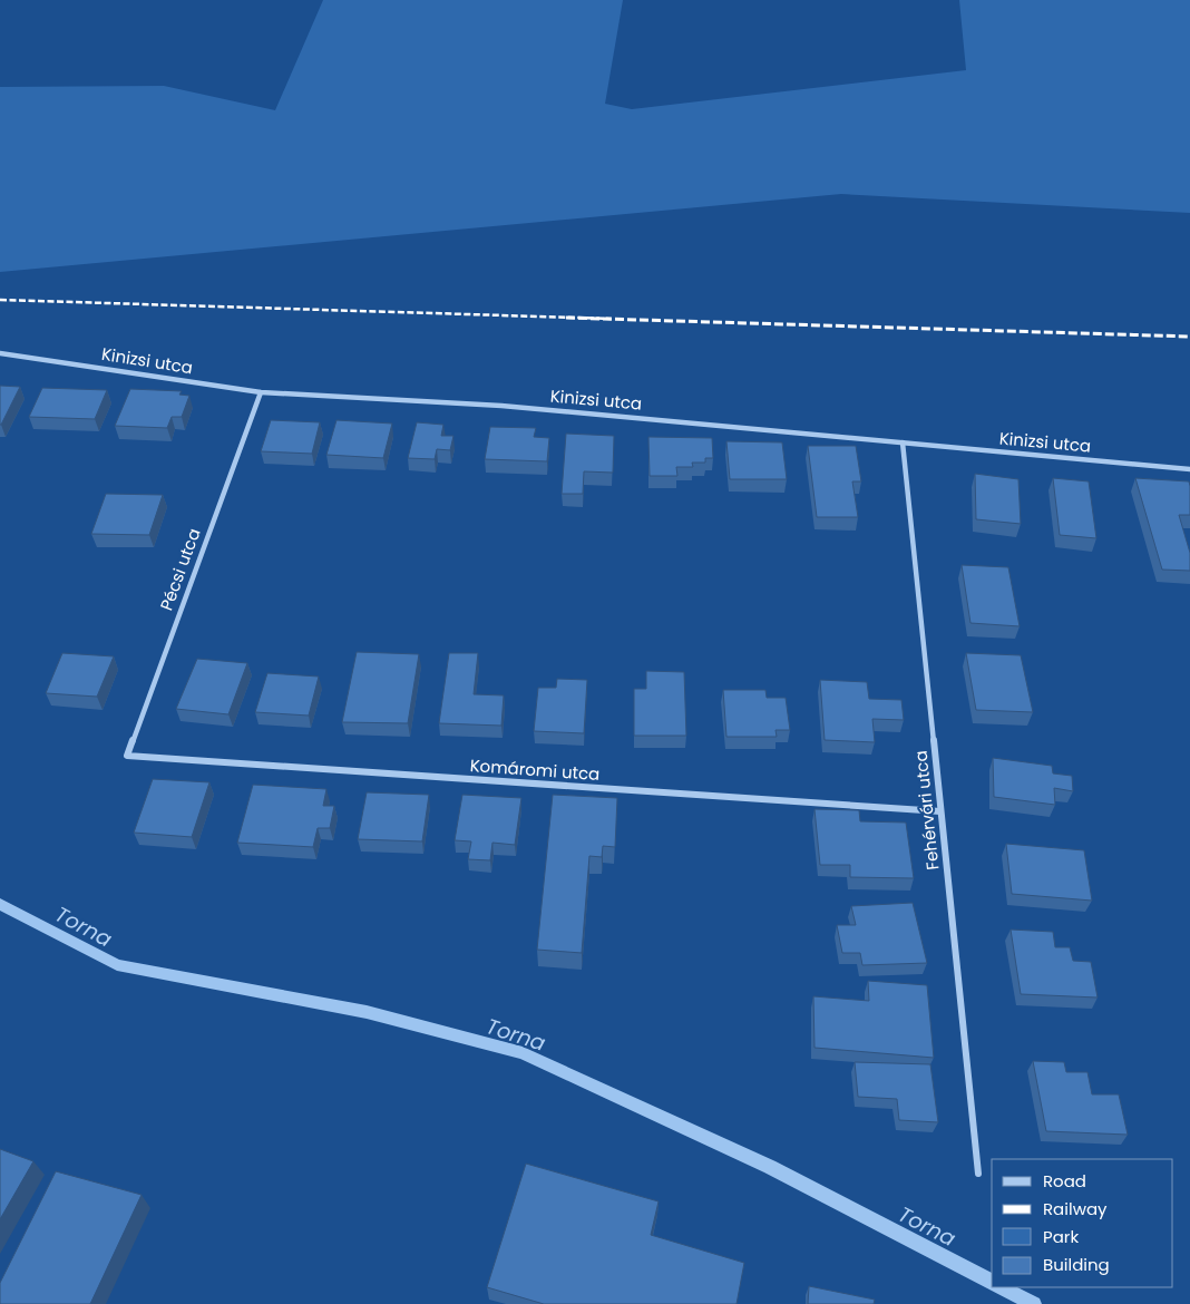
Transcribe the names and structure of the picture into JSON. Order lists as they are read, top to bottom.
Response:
{
  "streets": {
    "street": [
      "Kinizsi utca",
      "Pécsi utca",
      "Komáromi utca",
      "Fehérvári utca"
    ]
  },
  "crossings": [
    ["Kinizsi utca", "Pécsi utca"],
    ["Kinizsi utca", "Fehérvári utca"],
    ["Pécsi utca", "Komáromi utca"],
    ["Komáromi utca", "Fehérvári utca"]
  ],
  "water": ["Torna"],
  "legend": [
    "Road",
    "Railway",
    "Park",
    "Building"
  ]
}
